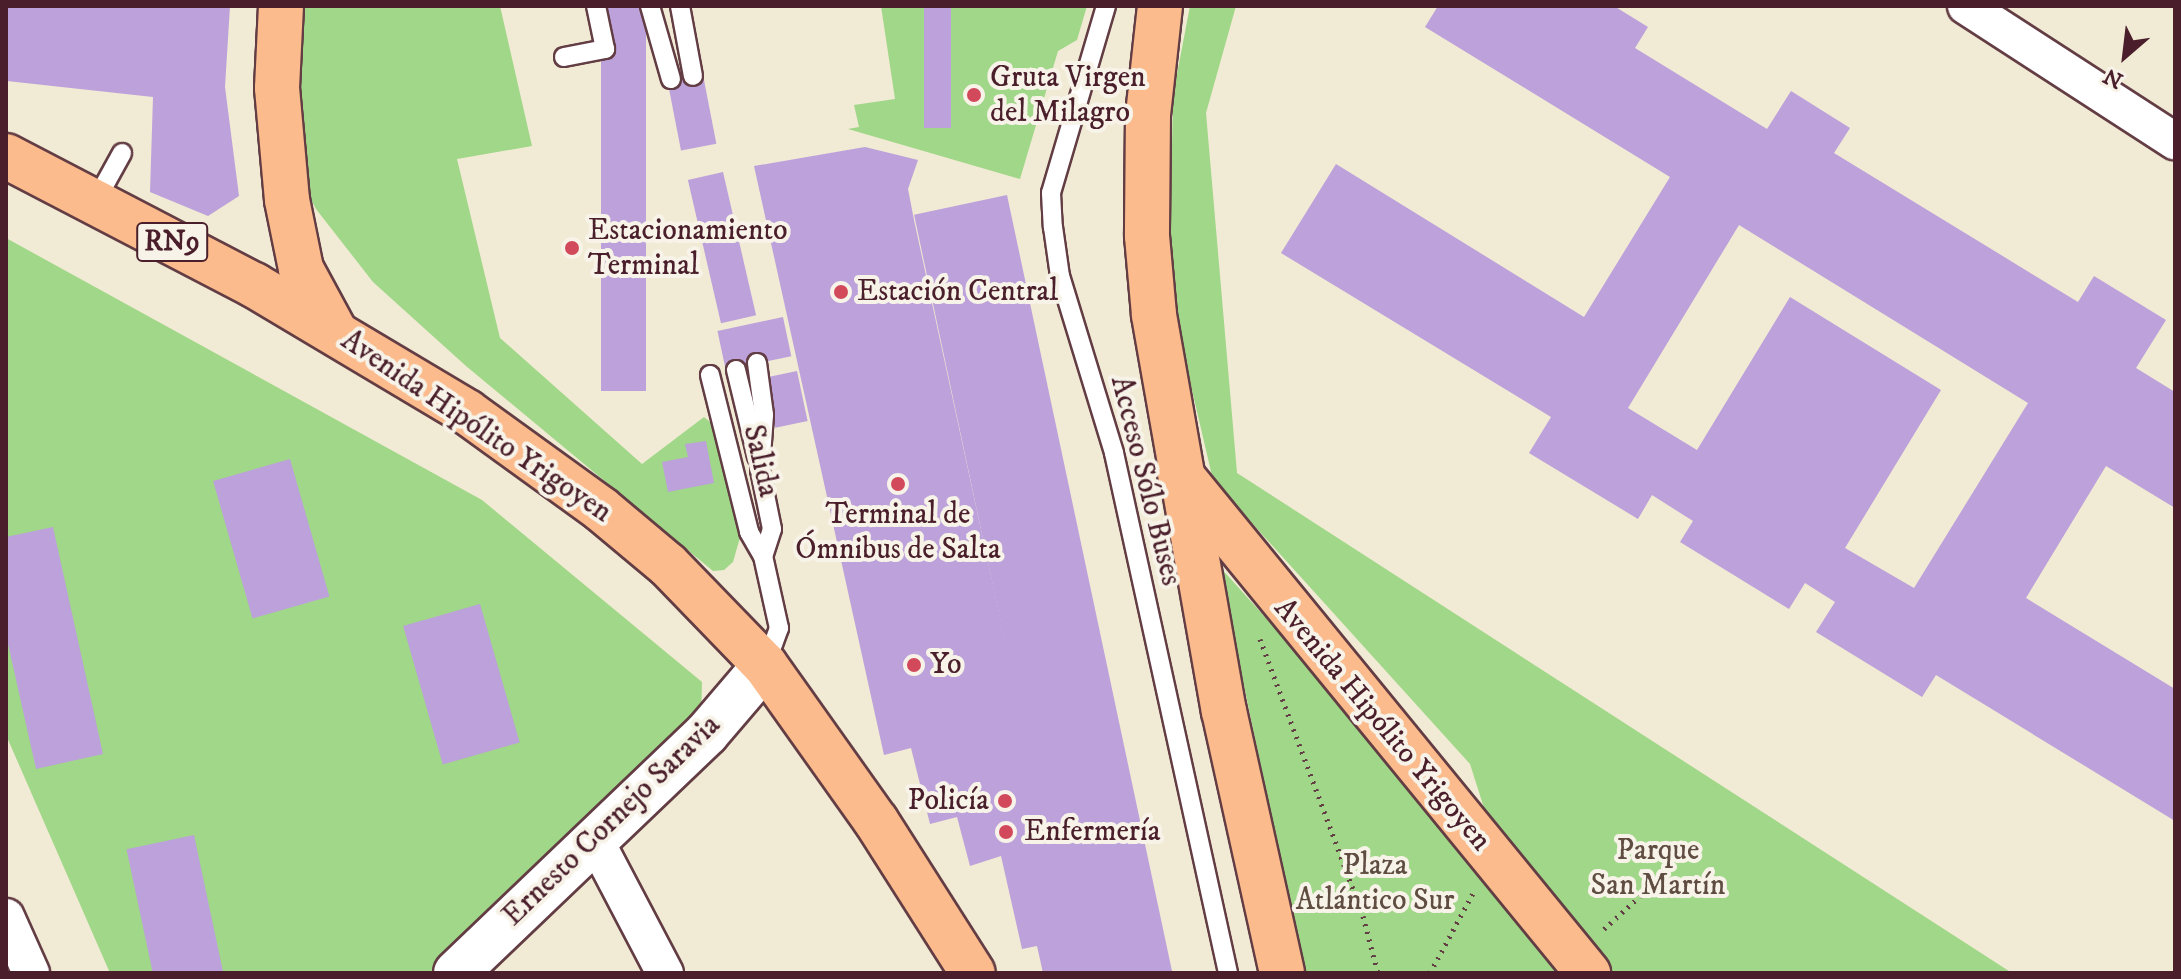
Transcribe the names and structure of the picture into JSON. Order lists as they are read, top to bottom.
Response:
{
  "streets": {
    "main road": ["RN9", "Avenida Hipólito Yrigoyen"],
    "street": ["Ernesto Cornejo Saravia"],
    "lane": ["Salida", "Acceso Sólo Buses"]
  },
  "crossings": [
    ["RN9", "Avenida Hipólito Yrigoyen"],
    ["Avenida Hipólito Yrigoyen", "Salida"],
    ["Avenida Hipólito Yrigoyen", "Ernesto Cornejo Saravia"],
    ["Salida", "Ernesto Cornejo Saravia"]
  ],
  "parks": ["Parque San Martín", "Plaza Atlántico Sur"],
  "places": [
    "Gruta Virgen del Milagro",
    "Estacionamiento Terminal",
    "Estación Central",
    "Terminal de Ómnibus de Salta",
    "Yo",
    "Policía",
    "Enfermería"
  ],
  "north": "bottom left"
}
